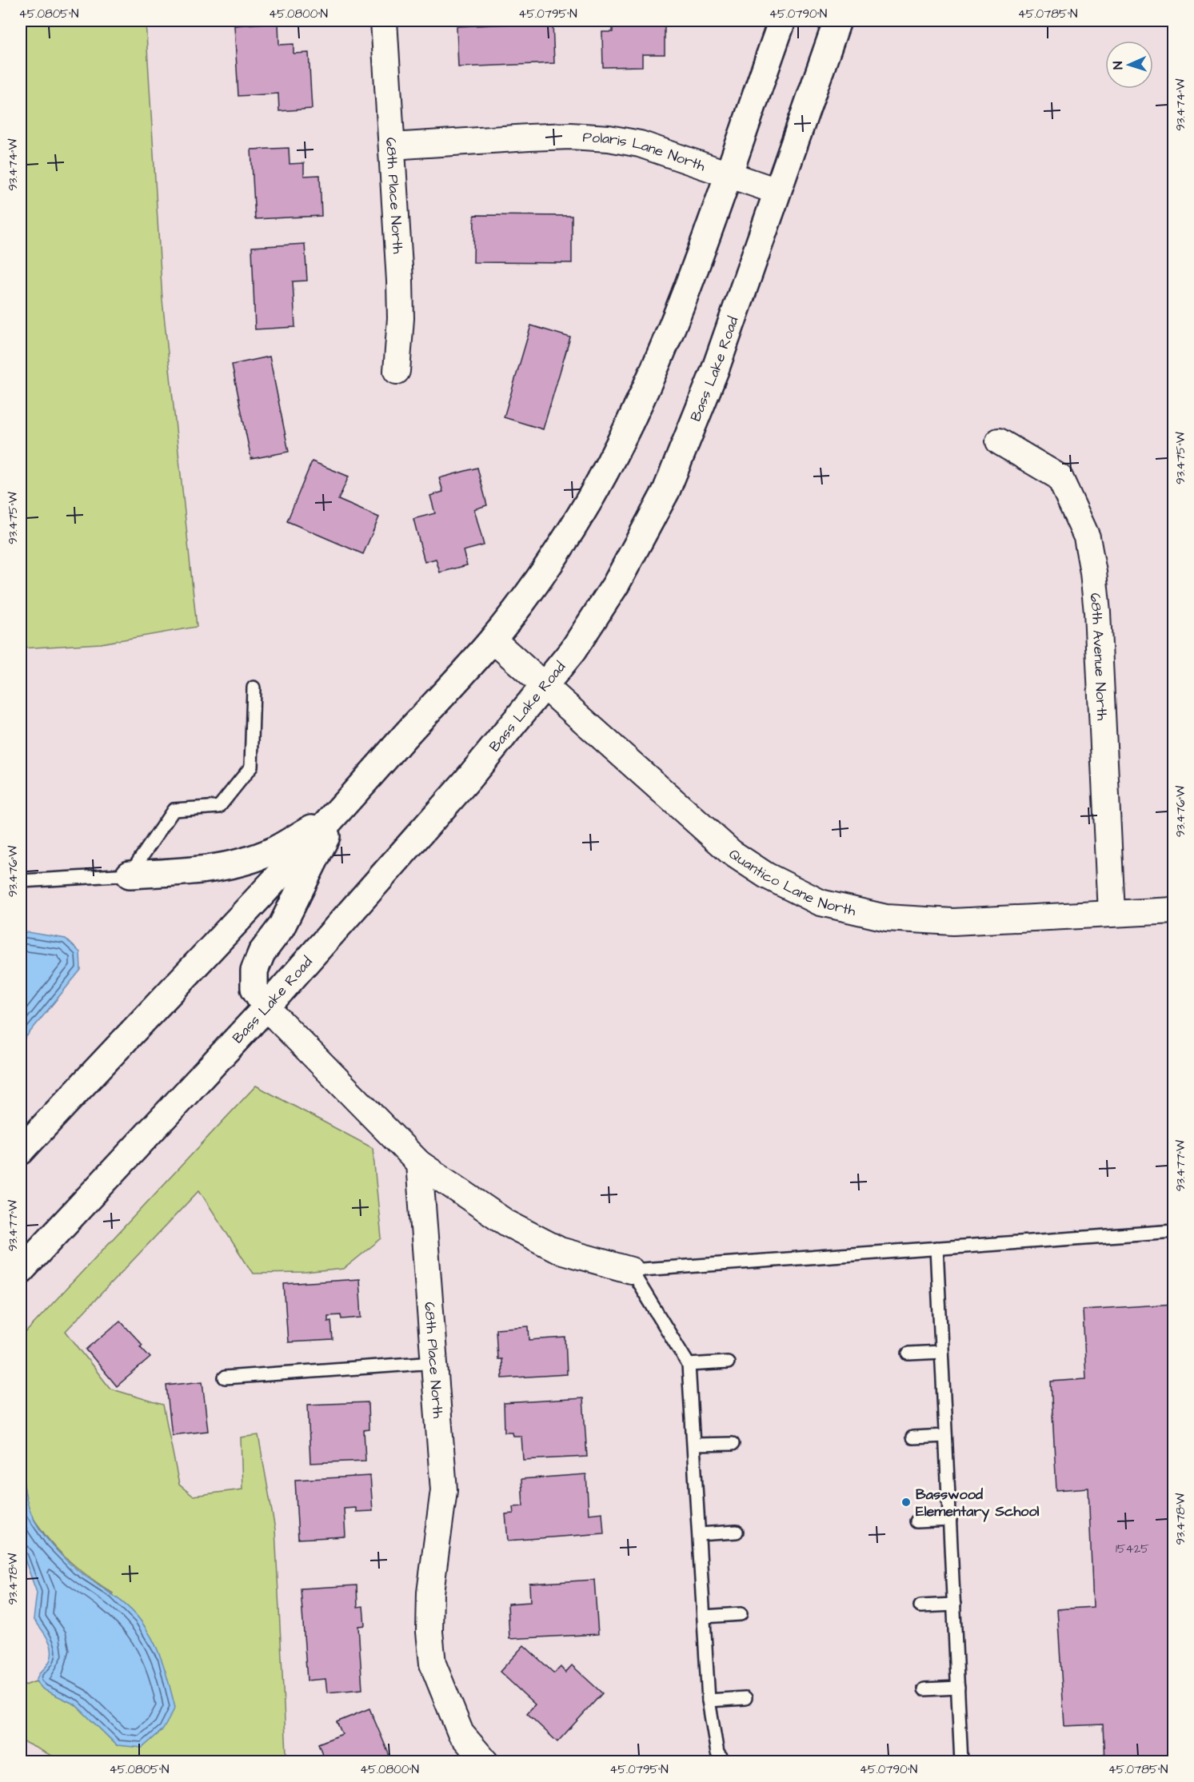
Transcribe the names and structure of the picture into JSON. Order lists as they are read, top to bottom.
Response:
{
  "streets": {
    "main road": ["Bass Lake Road"],
    "street": [
      "Polaris Lane North",
      "68th Place North",
      "68th Avenue North",
      "Quantico Lane North"
    ]
  },
  "crossings": [
    ["Polaris Lane North", "68th Place North"],
    ["Polaris Lane North", "Bass Lake Road"],
    ["Bass Lake Road", "Quantico Lane North"],
    ["68th Avenue North", "Quantico Lane North"]
  ],
  "places": ["Basswood Elementary School"],
  "house_numbers": ["15425"],
  "north": "left",
  "coordinates": [
    "45.0805°N",
    "45.0800°N",
    "45.0795°N",
    "45.0790°N",
    "45.0785°N",
    "93.474°W",
    "93.475°W",
    "93.476°W",
    "93.477°W",
    "93.478°W"
  ]
}
